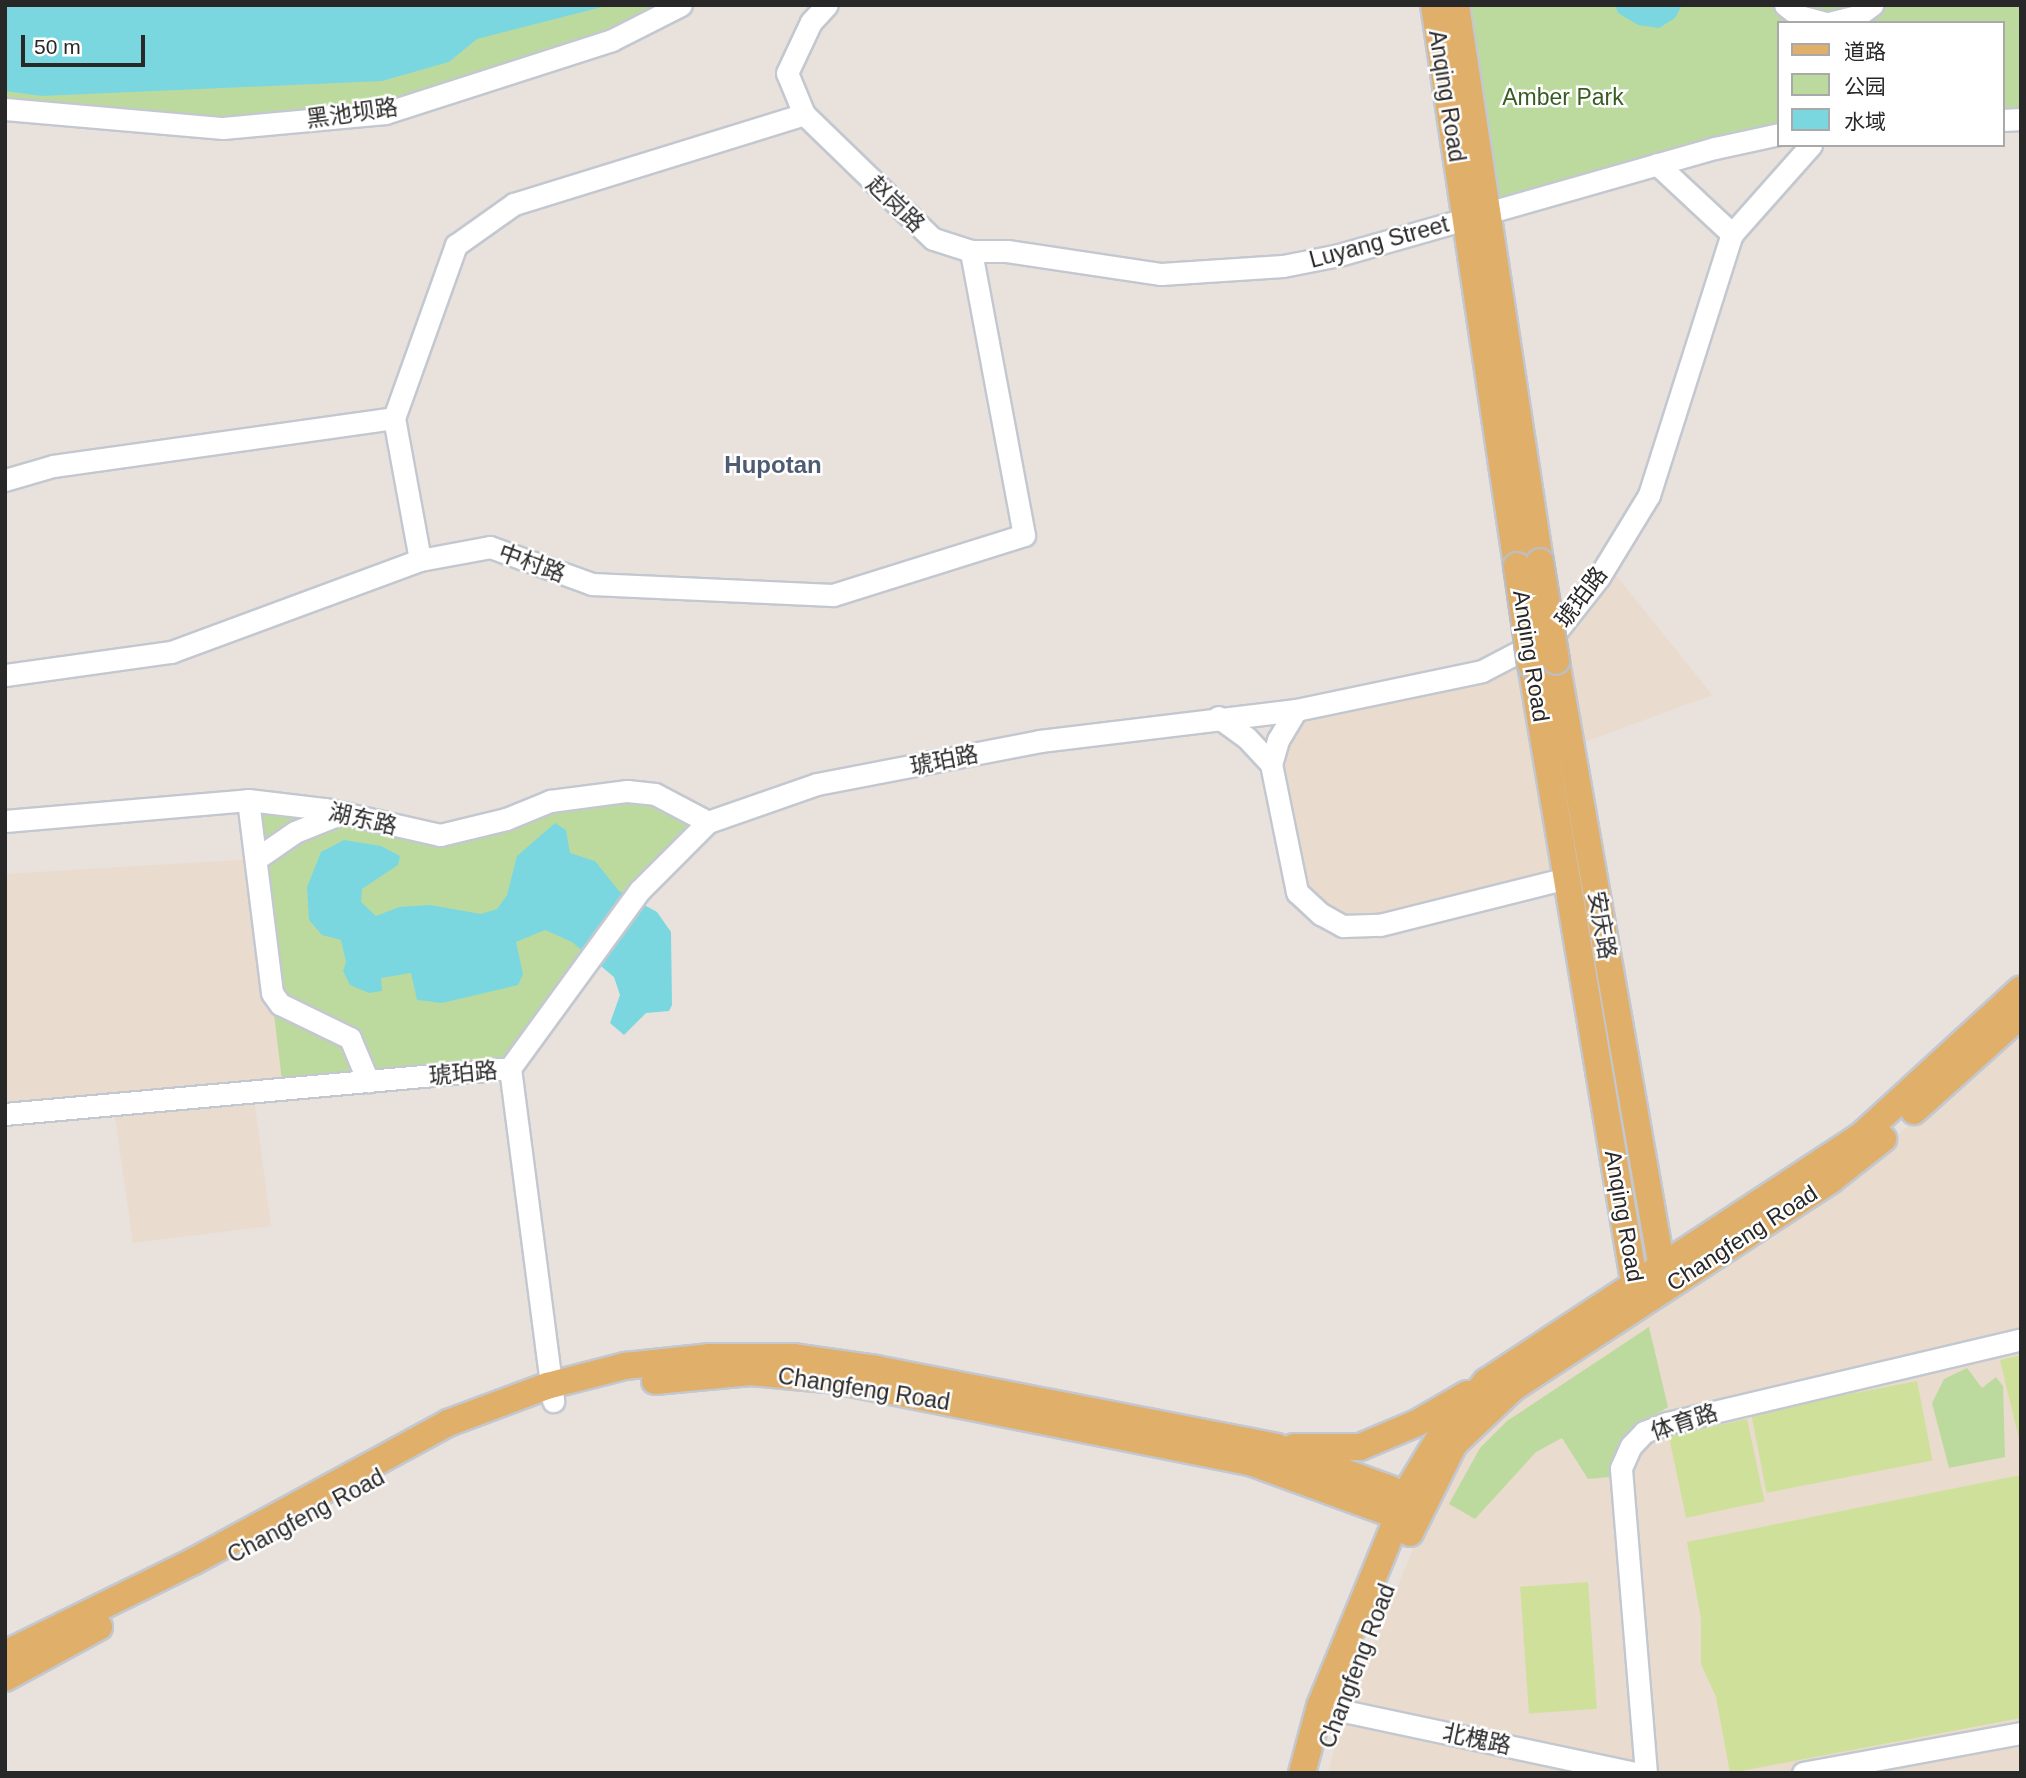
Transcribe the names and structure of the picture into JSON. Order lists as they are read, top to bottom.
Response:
{
  "streets": {
    "main road": ["Anqing Road", "安庆路", "Changfeng Road"],
    "street": [
      "黑池坝路",
      "赵岗路",
      "Luyang Street",
      "中村路",
      "琥珀路",
      "湖东路",
      "体育路",
      "北槐路"
    ]
  },
  "crossings": [
    ["Anqing Road", "Luyang Street"],
    ["Anqing Road", "安庆路"],
    ["Anqing Road", "Changfeng Road"],
    ["赵岗路", "Luyang Street"],
    ["赵岗路", "中村路"],
    ["Luyang Street", "中村路"],
    ["琥珀路", "湖东路"],
    ["安庆路", "Changfeng Road"],
    ["Changfeng Road", "北槐路"]
  ],
  "districts": ["Hupotan"],
  "parks": ["Amber Park"],
  "legend": ["道路", "公园", "水域"],
  "scale_bar": "50 m"
}
